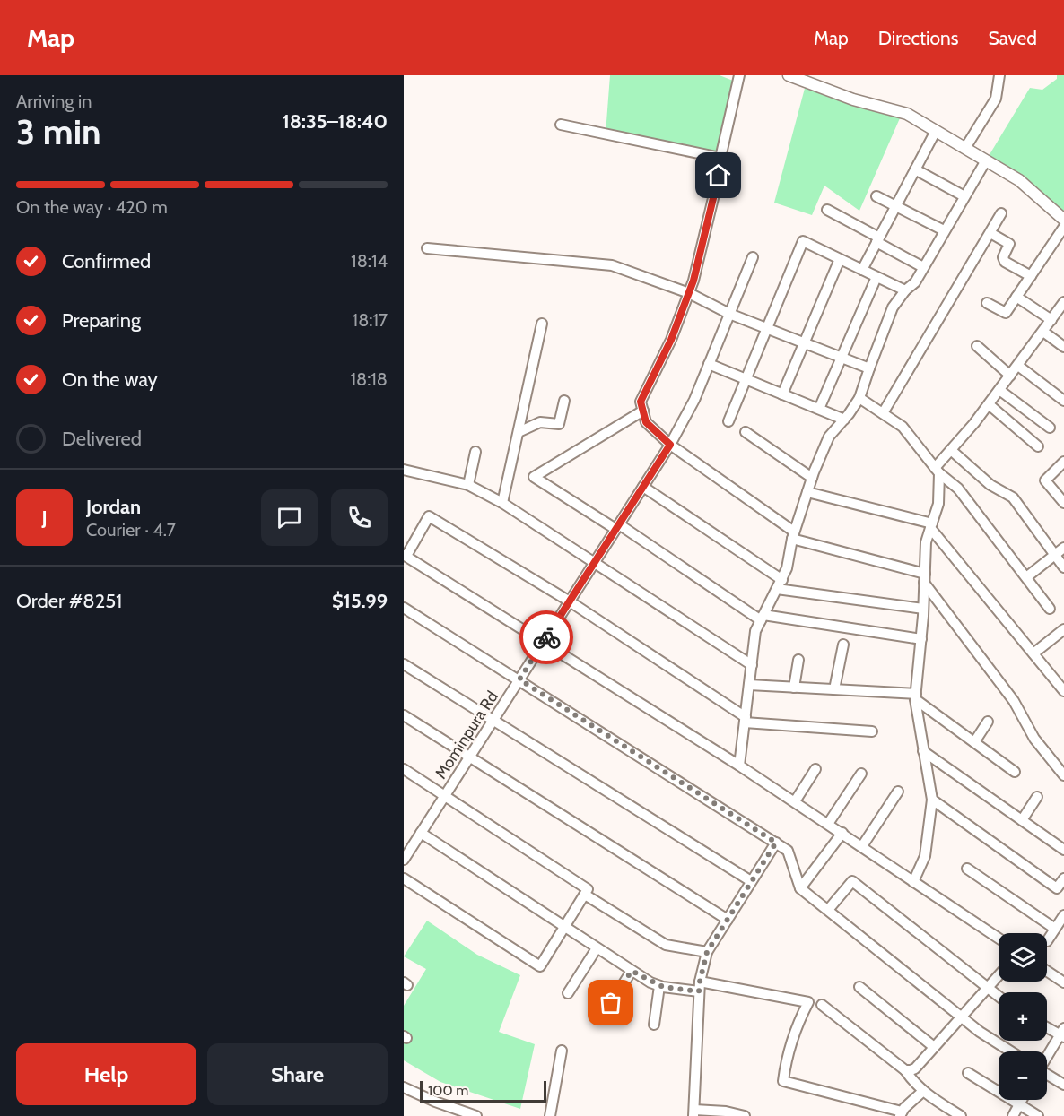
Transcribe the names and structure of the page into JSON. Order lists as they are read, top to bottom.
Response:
{
  "streets": {
    "street": ["Mominpura Rd"]
  },
  "scale_bar": "100 m",
  "page": {
    "header": "Map",
    "nav": ["Map", "Directions", "Saved"],
    "heading": ["3 min", "Arriving in", "18:35–18:40"],
    "panel": [
      "Jordan",
      "Courier · 4.7",
      "Order #8251",
      "$15.99"
    ],
    "bar": "On the way · 420 m",
    "list": [
      ["Confirmed", "18:14"],
      ["Preparing", "18:17"],
      ["On the way", "18:18"],
      "Delivered"
    ],
    "round": "J",
    "map_buttons": ["+", "−"],
    "buttons": ["Help", "Share"],
    "scale": "100 m"
  }
}
